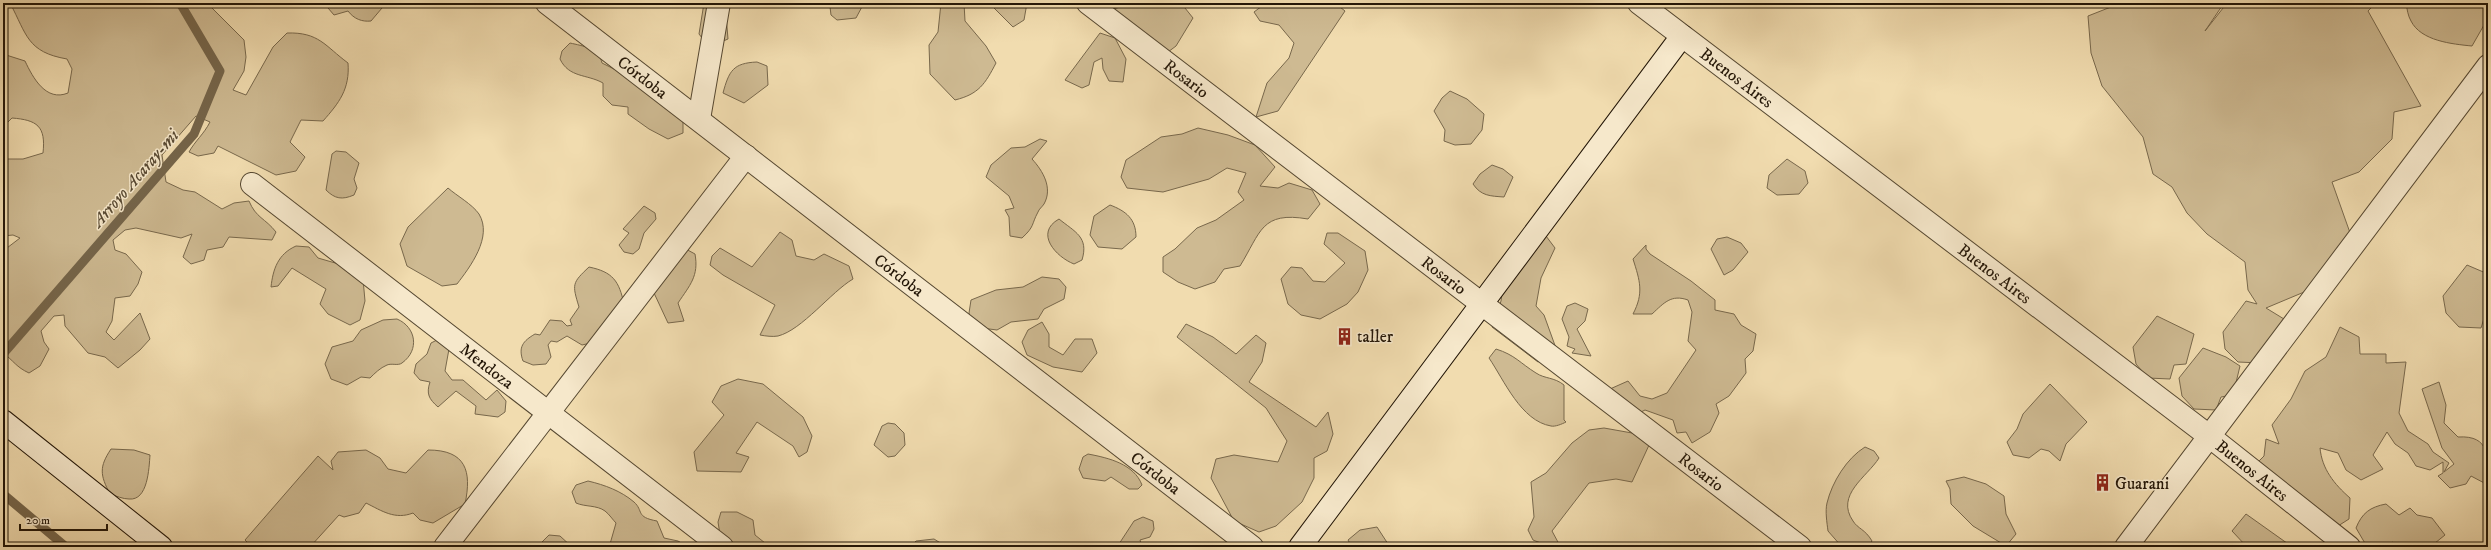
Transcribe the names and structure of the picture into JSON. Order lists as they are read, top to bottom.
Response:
{
  "streets": {
    "street": [
      "Córdoba",
      "Buenos Aires",
      "Rosario",
      "Mendoza"
    ]
  },
  "water": ["Arroyo Acaray-mi"],
  "places": {
    "building": ["taller", "Guarani"]
  },
  "scale_bar": "20 m"
}
